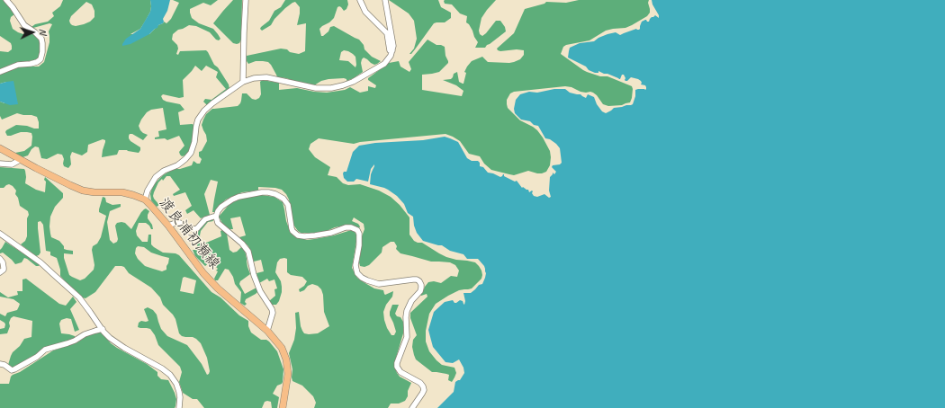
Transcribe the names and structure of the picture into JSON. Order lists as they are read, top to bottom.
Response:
{
  "streets": {
    "main road": ["渡良浦初瀬線"]
  },
  "north": "right"
}
